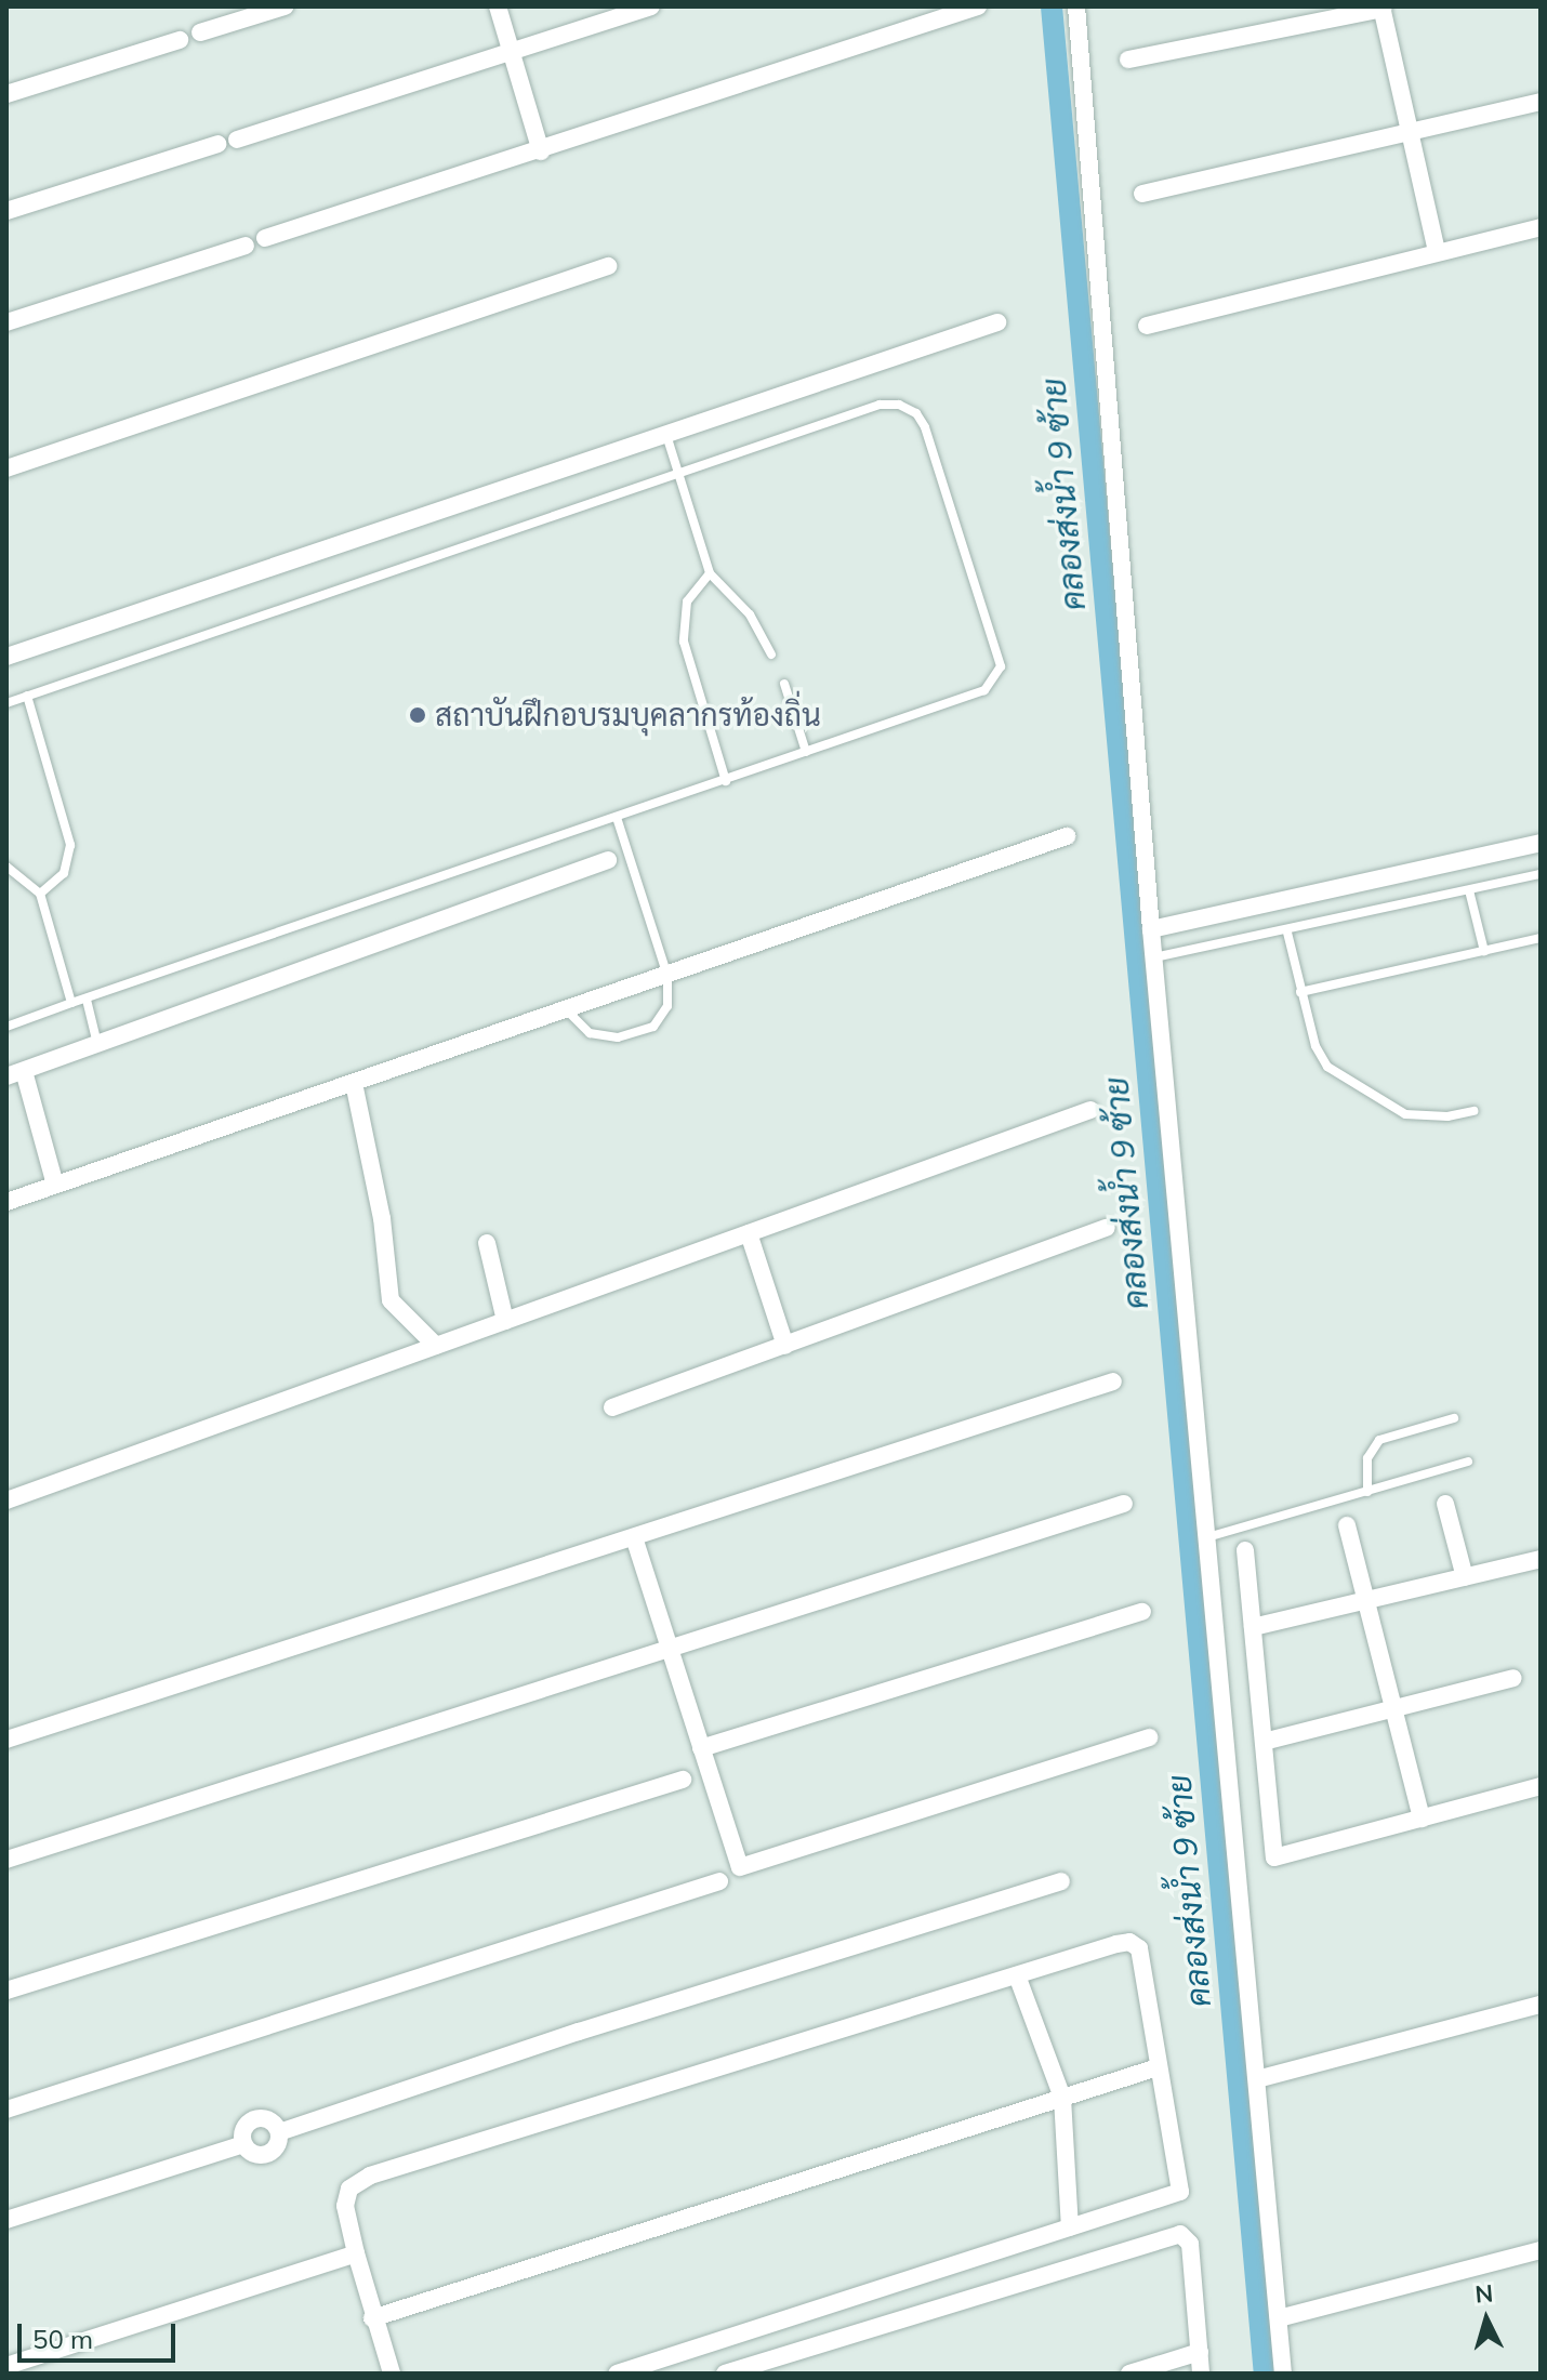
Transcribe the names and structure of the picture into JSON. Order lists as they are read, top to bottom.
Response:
{
  "water": ["คลองส่งน้ำ 9 ซ้าย"],
  "places": ["สถาบันฝึกอบรมบุคลากรท้องถิ่น"],
  "scale_bar": "50 m",
  "north": "top"
}
